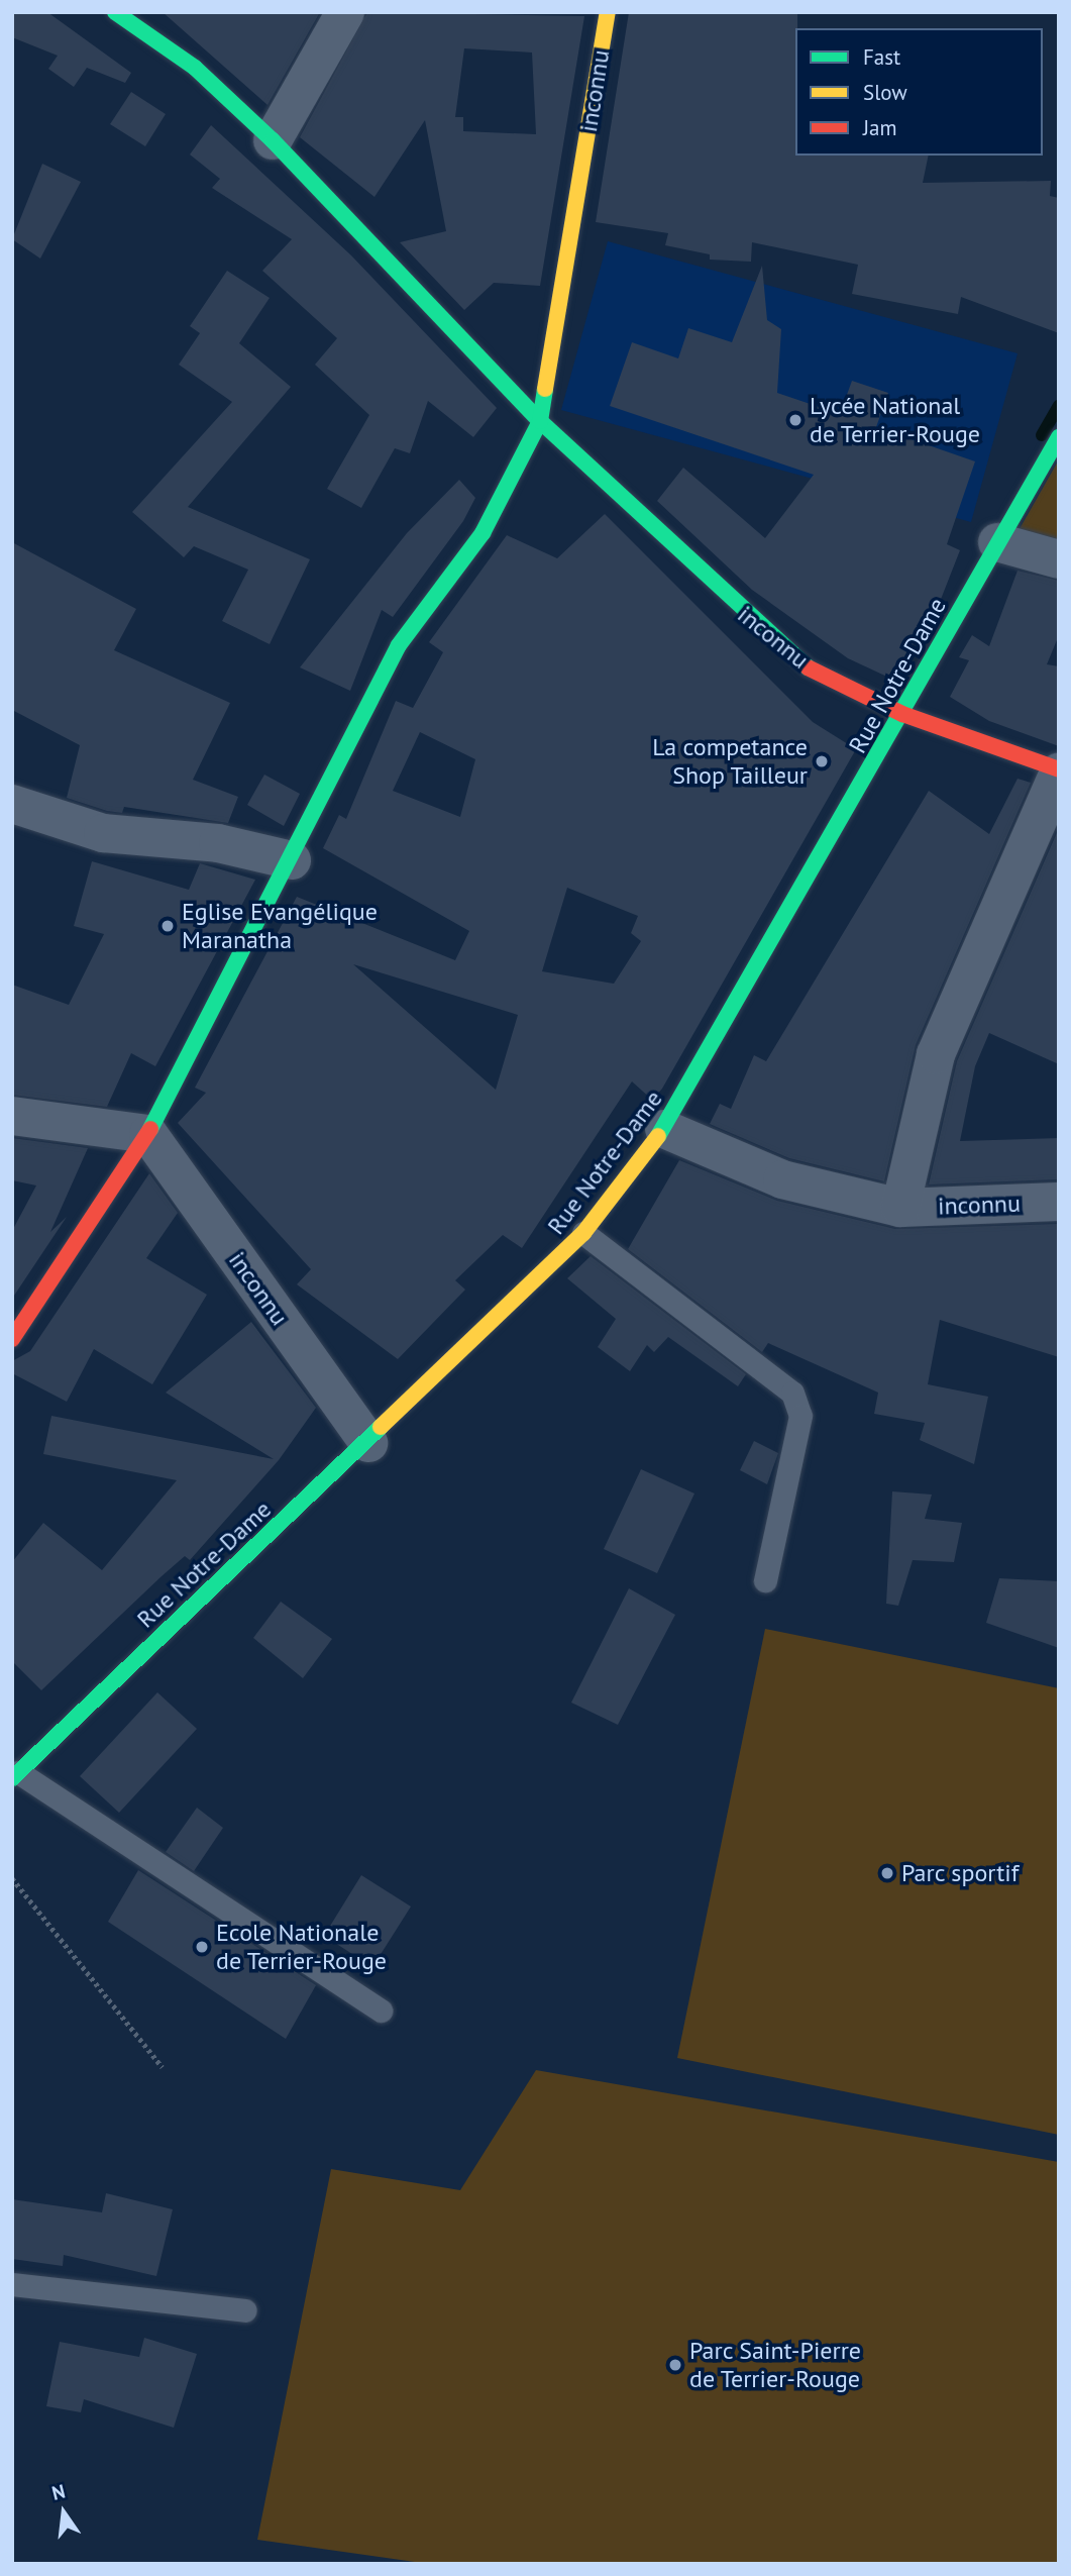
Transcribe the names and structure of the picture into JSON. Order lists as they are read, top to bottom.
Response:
{
  "streets": {
    "street": ["inconnu", "Rue Notre-Dame"]
  },
  "crossings": [
    ["inconnu", "Rue Notre-Dame"]
  ],
  "places": [
    "Lycée National de Terrier-Rouge",
    "La competance Shop Tailleur",
    "Eglise Evangélique Maranatha",
    "Parc sportif",
    "Ecole Nationale de Terrier-Rouge",
    "Parc Saint-Pierre de Terrier-Rouge"
  ],
  "legend": ["Fast", "Slow", "Jam"],
  "north": "top"
}
